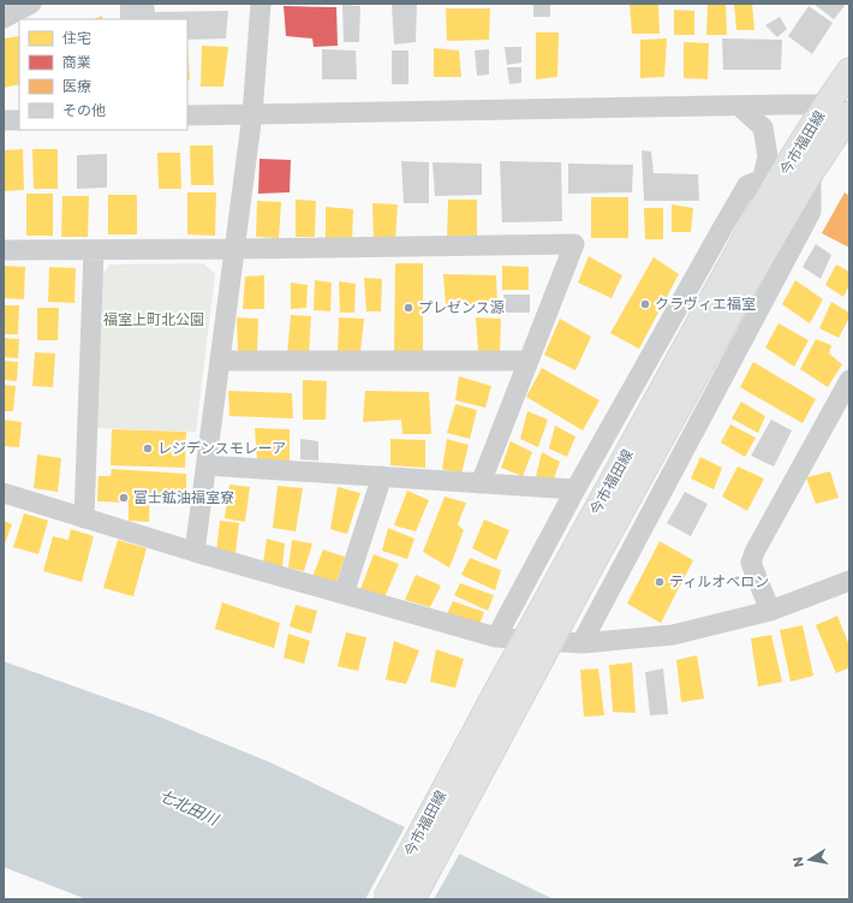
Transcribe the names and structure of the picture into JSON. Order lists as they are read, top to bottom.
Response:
{
  "streets": {
    "main road": ["今市福田線"]
  },
  "water": ["七北田川"],
  "parks": ["福室上町北公園"],
  "places": [
    "クラヴィエ福室",
    "プレゼンス源",
    "レジデンスモレーア",
    "富士鉱油福室寮",
    "ティルオベロン"
  ],
  "legend": [
    "住宅",
    "商業",
    "医療",
    "その他"
  ],
  "north": "left"
}
